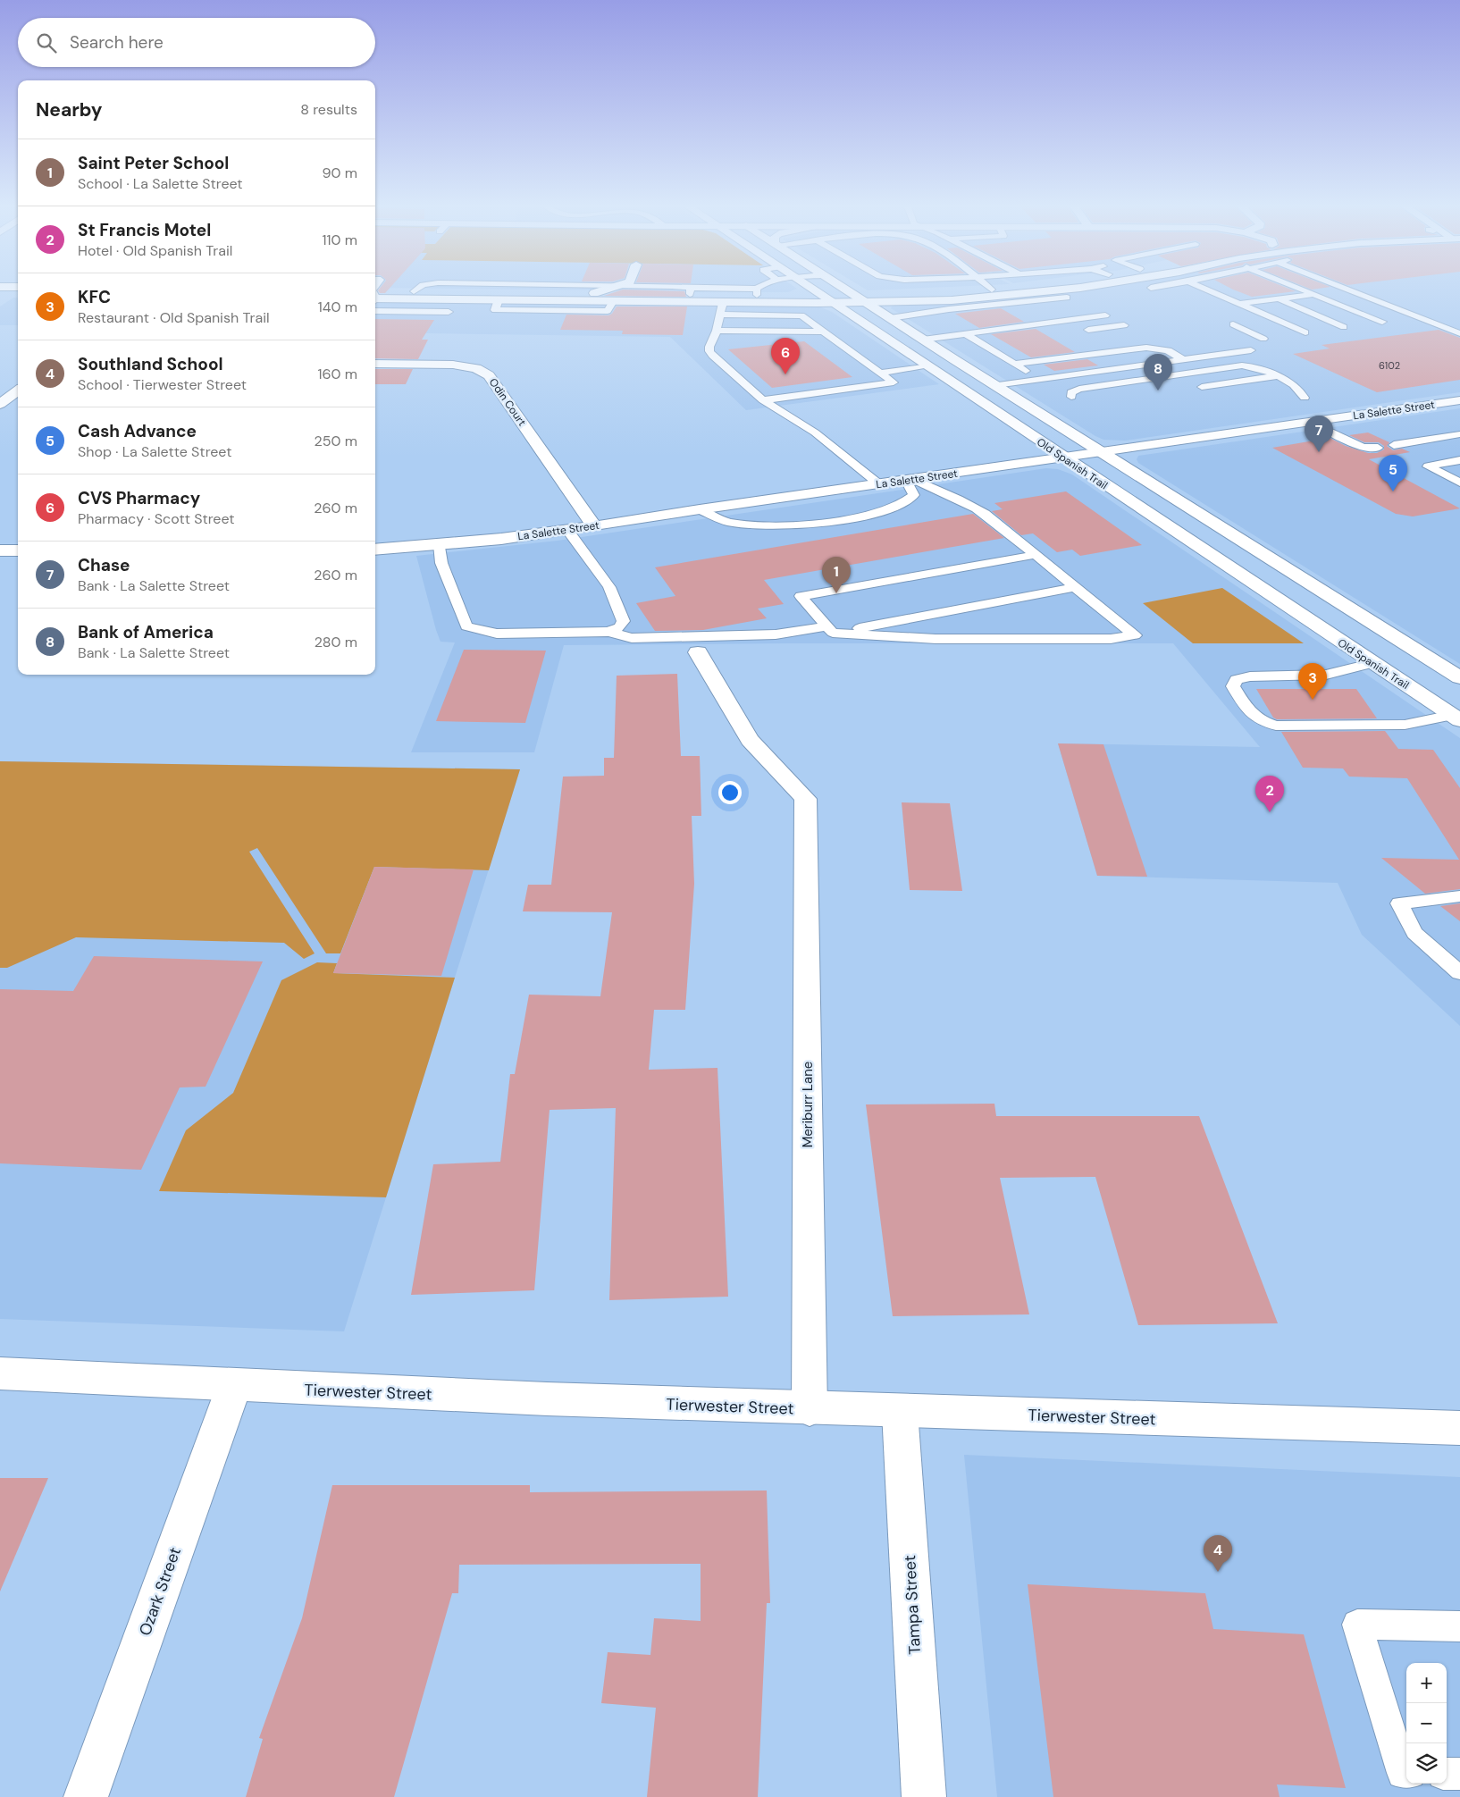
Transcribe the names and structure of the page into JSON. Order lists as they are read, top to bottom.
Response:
{
  "streets": {
    "main road": [
      "Odin Court",
      "La Salette Street",
      "Old Spanish Trail",
      "Meriburr Lane",
      "Tierwester Street",
      "Ozark Street",
      "Tampa Street"
    ]
  },
  "crossings": [
    ["Odin Court", "La Salette Street"],
    ["La Salette Street", "Old Spanish Trail"],
    ["Meriburr Lane", "Tierwester Street"],
    ["Tierwester Street", "Ozark Street"],
    ["Tierwester Street", "Tampa Street"]
  ],
  "house_numbers": ["6102"],
  "page": {
    "search": "Search here",
    "heading": ["Nearby", "8 results"],
    "list": [
      {
        "mark": "1",
        "name": "Saint Peter School",
        "note": "School · La Salette Street",
        "value": "90 m"
      },
      {
        "mark": "2",
        "name": "St Francis Motel",
        "note": "Hotel · Old Spanish Trail",
        "value": "110 m"
      },
      {
        "mark": "3",
        "name": "KFC",
        "note": "Restaurant · Old Spanish Trail",
        "value": "140 m"
      },
      {
        "mark": "4",
        "name": "Southland School",
        "note": "School · Tierwester Street",
        "value": "160 m"
      },
      {
        "mark": "5",
        "name": "Cash Advance",
        "note": "Shop · La Salette Street",
        "value": "250 m"
      },
      {
        "mark": "6",
        "name": "CVS Pharmacy",
        "note": "Pharmacy · Scott Street",
        "value": "260 m"
      },
      {
        "mark": "7",
        "name": "Chase",
        "note": "Bank · La Salette Street",
        "value": "260 m"
      },
      {
        "mark": "8",
        "name": "Bank of America",
        "note": "Bank · La Salette Street",
        "value": "280 m"
      }
    ],
    "pins": [
      "6",
      "8",
      "7",
      "5",
      "1",
      "3",
      "2",
      "4"
    ],
    "map_buttons": ["+", "−"]
  }
}
